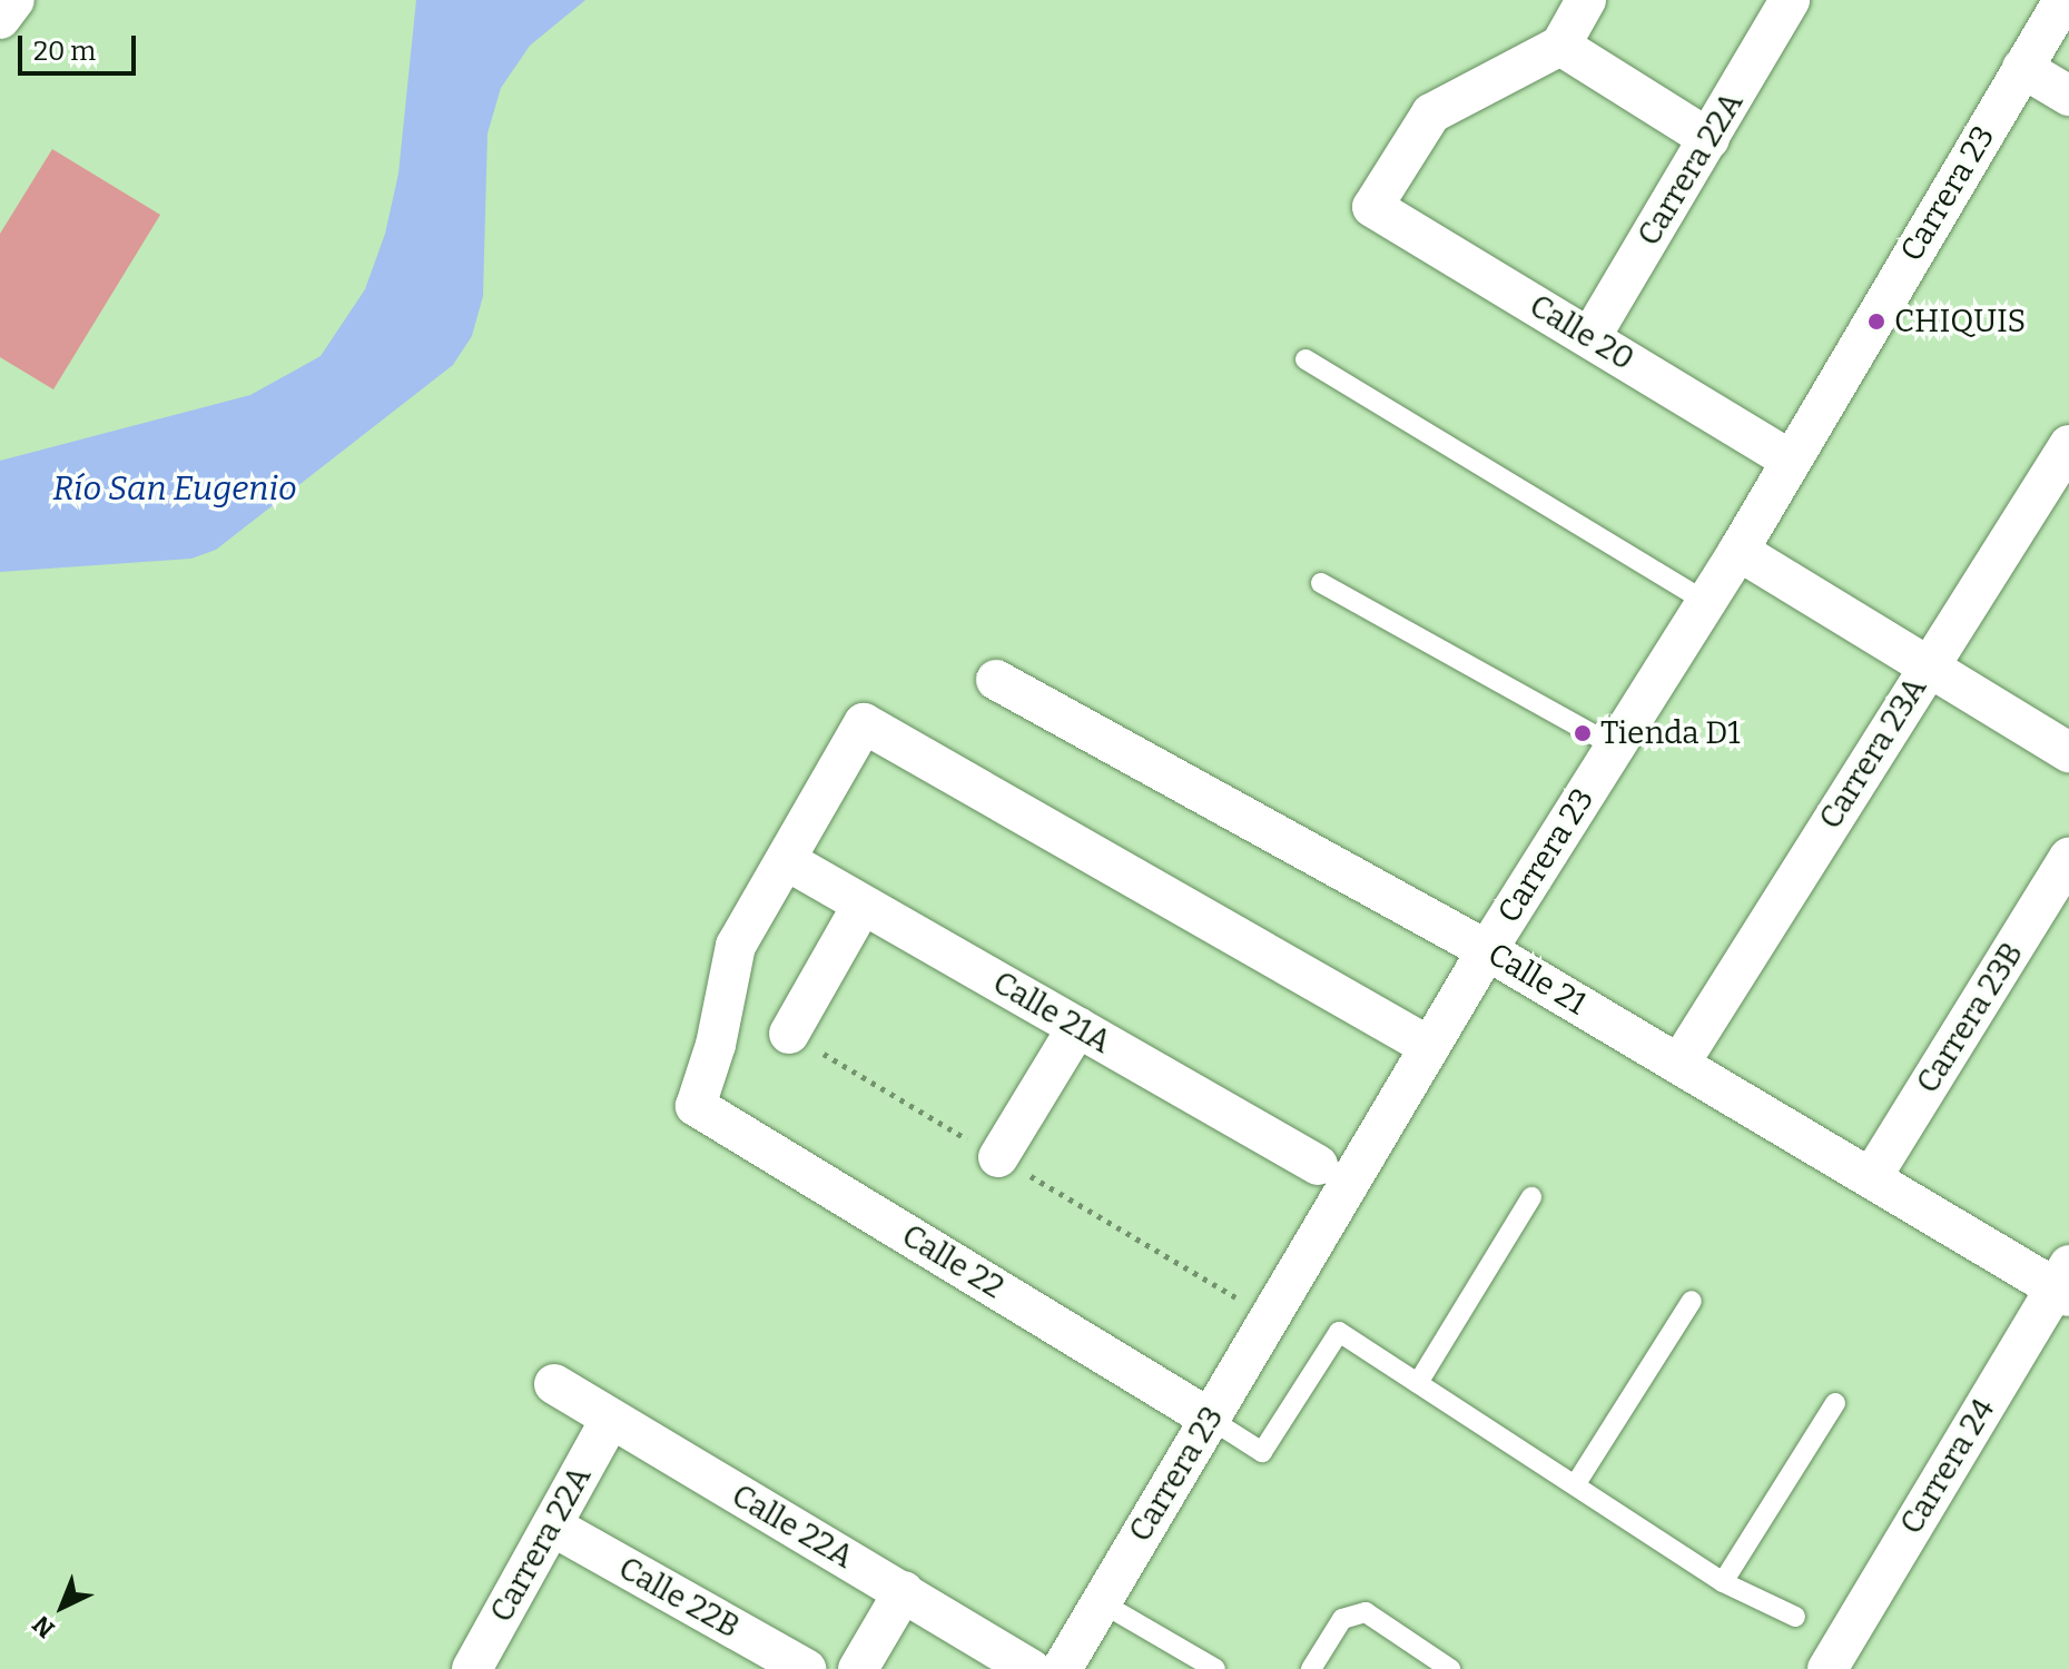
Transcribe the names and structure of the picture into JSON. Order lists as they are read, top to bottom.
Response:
{
  "streets": {
    "street": [
      "Carrera 22A",
      "Carrera 23",
      "Calle 20",
      "Carrera 23A",
      "Calle 21",
      "Calle 21A",
      "Carrera 23B",
      "Calle 22",
      "Carrera 24",
      "Calle 22A",
      "Calle 22B"
    ]
  },
  "crossings": [
    ["Carrera 22A", "Calle 20"],
    ["Carrera 22A", "Calle 22A"],
    ["Carrera 22A", "Calle 22B"],
    ["Carrera 23", "Calle 20"],
    ["Carrera 23", "Calle 21"],
    ["Carrera 23", "Calle 22"],
    ["Carrera 23A", "Calle 21"],
    ["Calle 21", "Carrera 23B"],
    ["Calle 21", "Carrera 24"],
    ["Calle 21A", "Calle 22"]
  ],
  "water": ["Río San Eugenio"],
  "places": ["CHIQUIS", "Tienda D1"],
  "scale_bar": "20 m",
  "north": "bottom left"
}
